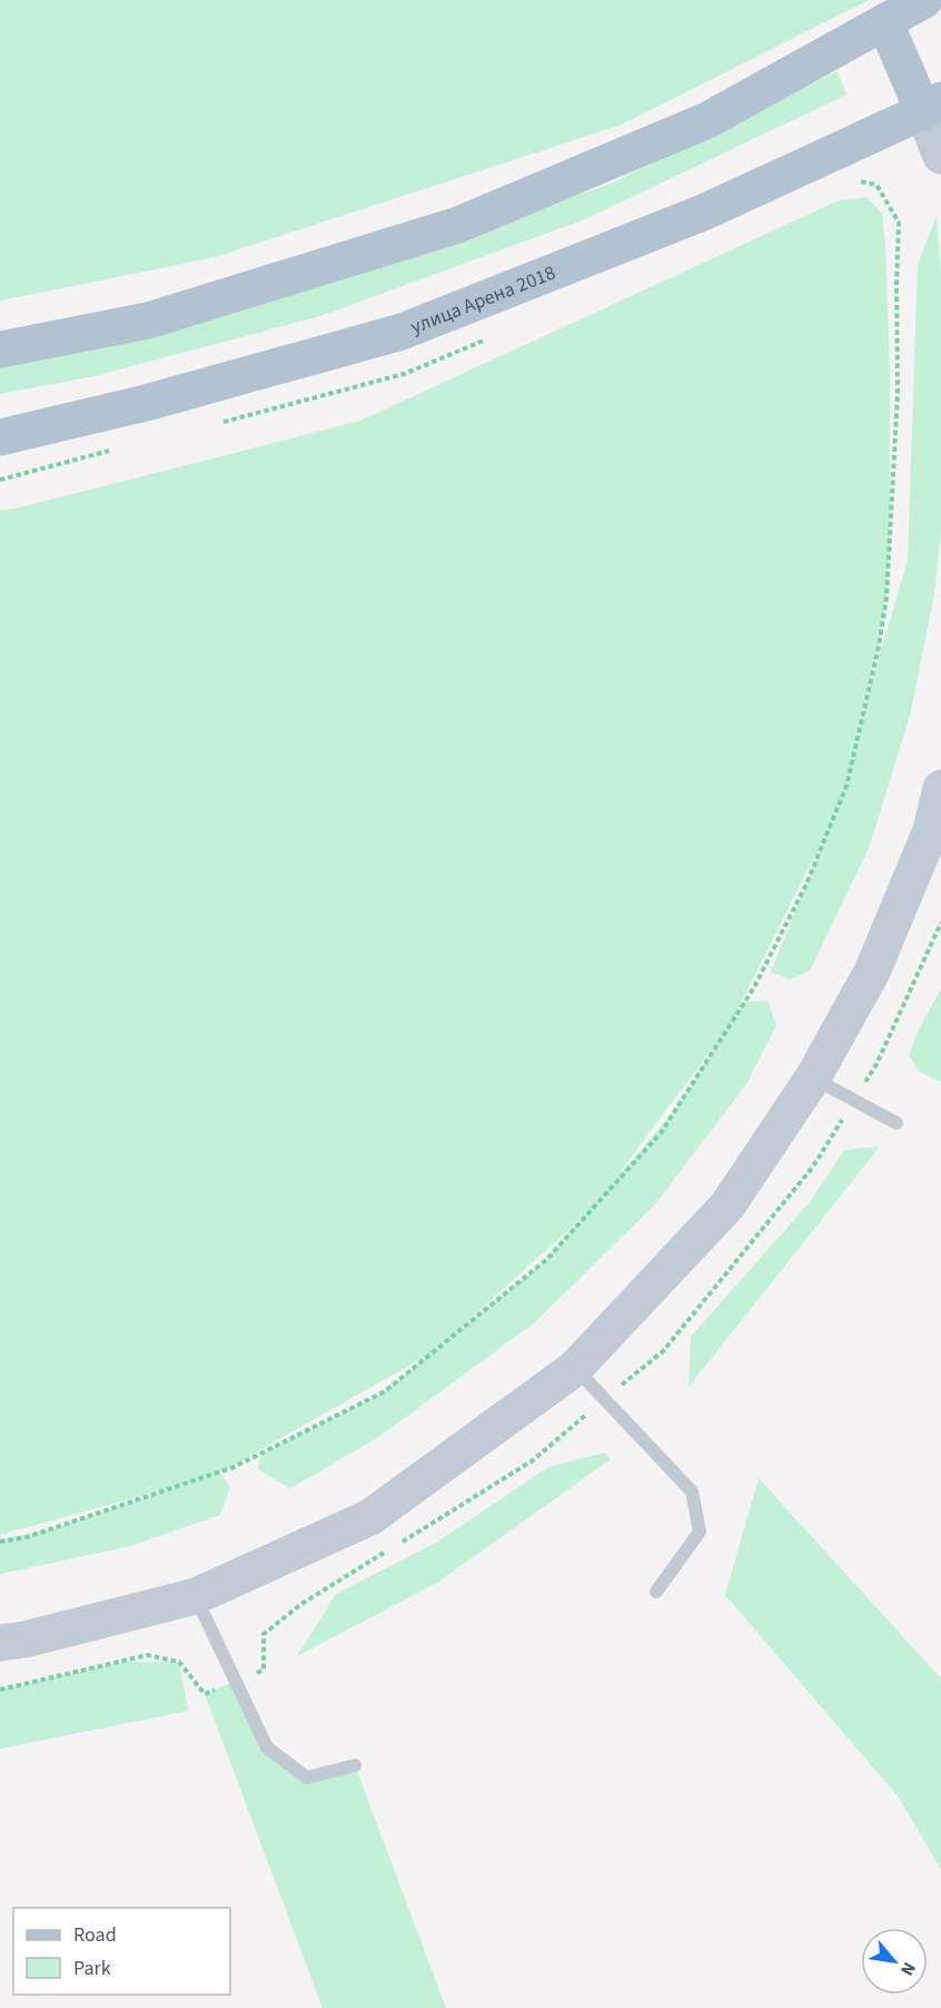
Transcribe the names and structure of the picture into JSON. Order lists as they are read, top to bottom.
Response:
{
  "streets": {
    "main road": ["улица Арена 2018"]
  },
  "legend": ["Road", "Park"],
  "north": "bottom right"
}
